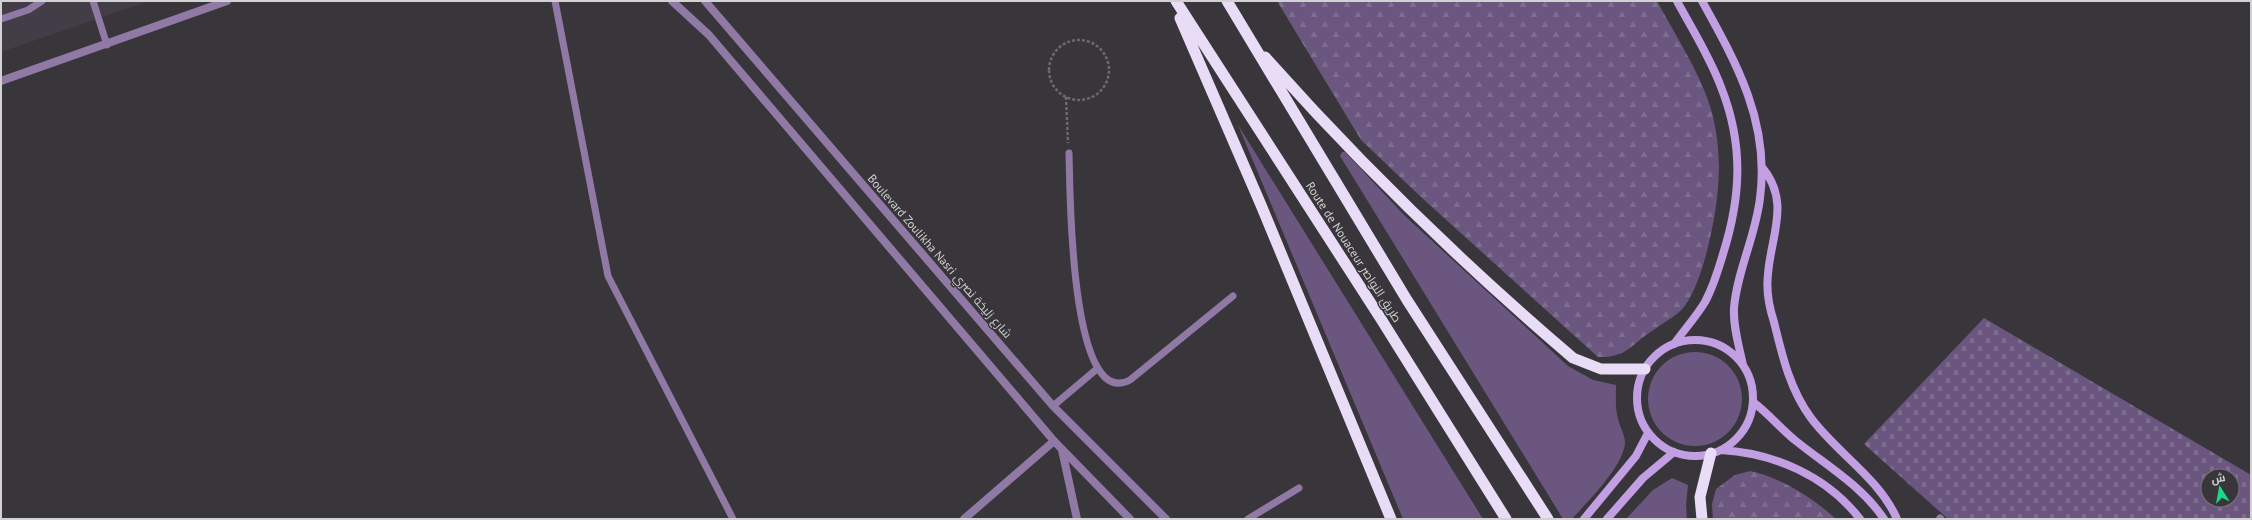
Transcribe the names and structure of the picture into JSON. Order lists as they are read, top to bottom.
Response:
{
  "streets": {
    "highway": ["Route de Nouaceur طريق النواصر"],
    "street": ["Boulevard Zoulikha Nasri شارع زليخة نصري"]
  },
  "north": "top"
}
